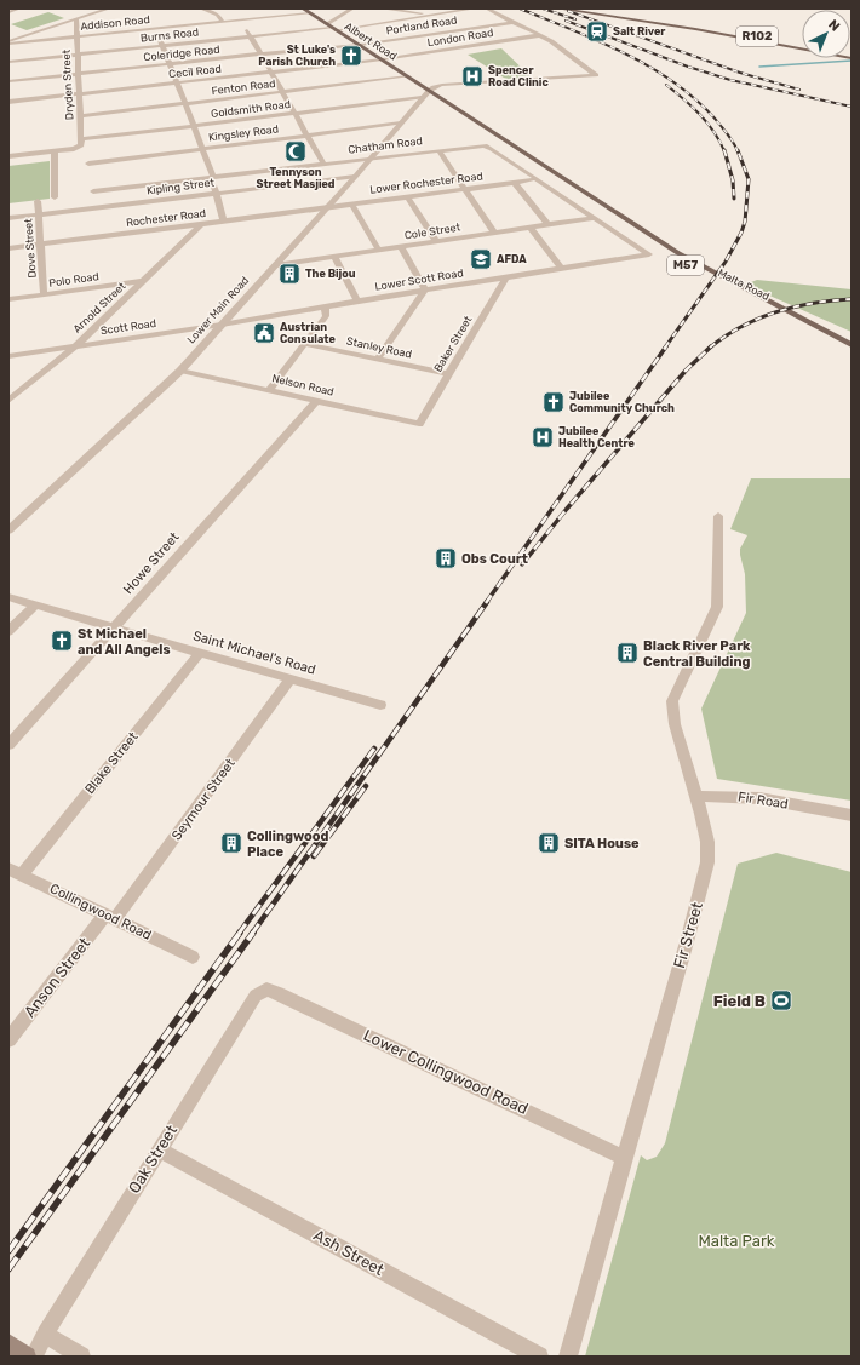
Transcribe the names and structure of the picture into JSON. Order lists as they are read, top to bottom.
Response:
{
  "streets": {
    "main road": [
      "R102",
      "Albert Road",
      "M57",
      "Malta Road"
    ],
    "street": [
      "Addison Road",
      "Portland Road",
      "Burns Road",
      "London Road",
      "Coleridge Road",
      "Cecil Road",
      "Dryden Street",
      "Fenton Road",
      "Goldsmith Road",
      "Kingsley Road",
      "Chatham Road",
      "Lower Rochester Road",
      "Kipling Street",
      "Rochester Road",
      "Cole Street",
      "Dove Street",
      "Polo Road",
      "Lower Scott Road",
      "Arnold Street",
      "Lower Main Road",
      "Scott Road",
      "Baker Street",
      "Stanley Road",
      "Nelson Road",
      "Howe Street",
      "Saint Michael's Road",
      "Blake Street",
      "Seymour Street",
      "Fir Road",
      "Collingwood Road",
      "Fir Street",
      "Anson Street",
      "Lower Collingwood Road",
      "Oak Street",
      "Ash Street"
    ]
  },
  "crossings": [
    ["Addison Road", "Albert Road"],
    ["Addison Road", "Dryden Street"],
    ["Portland Road", "Albert Road"],
    ["Portland Road", "Coleridge Road"],
    ["Burns Road", "Albert Road"],
    ["Burns Road", "Dryden Street"],
    ["London Road", "Albert Road"],
    ["London Road", "Cecil Road"],
    ["Albert Road", "Coleridge Road"],
    ["Albert Road", "Cecil Road"],
    ["Albert Road", "Fenton Road"],
    ["Albert Road", "Malta Road"],
    ["Albert Road", "Lower Main Road"],
    ["Coleridge Road", "Dryden Street"],
    ["Cecil Road", "Dryden Street"],
    ["Dryden Street", "Fenton Road"],
    ["Dryden Street", "Goldsmith Road"],
    ["Goldsmith Road", "Lower Main Road"],
    ["Kingsley Road", "Lower Main Road"],
    ["Chatham Road", "Cole Street"],
    ["Chatham Road", "Lower Scott Road"],
    ["Chatham Road", "Lower Main Road"],
    ["Lower Rochester Road", "Rochester Road"],
    ["Lower Rochester Road", "Lower Main Road"],
    ["Kipling Street", "Dove Street"],
    ["Kipling Street", "Lower Main Road"],
    ["Rochester Road", "Dove Street"],
    ["Rochester Road", "Arnold Street"],
    ["Rochester Road", "Lower Main Road"],
    ["Cole Street", "Lower Main Road"],
    ["Dove Street", "Polo Road"],
    ["Polo Road", "Arnold Street"],
    ["Lower Scott Road", "Lower Main Road"],
    ["Lower Scott Road", "Scott Road"],
    ["Lower Scott Road", "Baker Street"],
    ["Malta Road", "Lower Main Road"],
    ["Arnold Street", "Scott Road"],
    ["Lower Main Road", "Scott Road"],
    ["Lower Main Road", "Nelson Road"],
    ["Baker Street", "Stanley Road"],
    ["Baker Street", "Nelson Road"],
    ["Nelson Road", "Howe Street"],
    ["Howe Street", "Saint Michael's Road"],
    ["Saint Michael's Road", "Blake Street"],
    ["Saint Michael's Road", "Seymour Street"],
    ["Blake Street", "Collingwood Road"],
    ["Seymour Street", "Collingwood Road"],
    ["Seymour Street", "Anson Street"],
    ["Fir Road", "Fir Street"],
    ["Collingwood Road", "Anson Street"],
    ["Fir Street", "Lower Collingwood Road"],
    ["Lower Collingwood Road", "Oak Street"],
    ["Oak Street", "Ash Street"]
  ],
  "parks": ["Malta Park"],
  "places": {
    "station": ["Salt River"],
    "church": ["St Luke's Parish Church", "Jubilee Community Church", "St Michael and All Angels"],
    "hospital": ["Spencer Road Clinic", "Jubilee Health Centre"],
    "mosque": ["Tennyson Street Masjied"],
    "school or university": ["AFDA"],
    "building": [
      "The Bijou",
      "Obs Court",
      "Black River Park Central Building",
      "Collingwood Place",
      "SITA House"
    ],
    "public building": ["Austrian Consulate"],
    "sports": ["Field B"]
  },
  "north": "top right"
}
